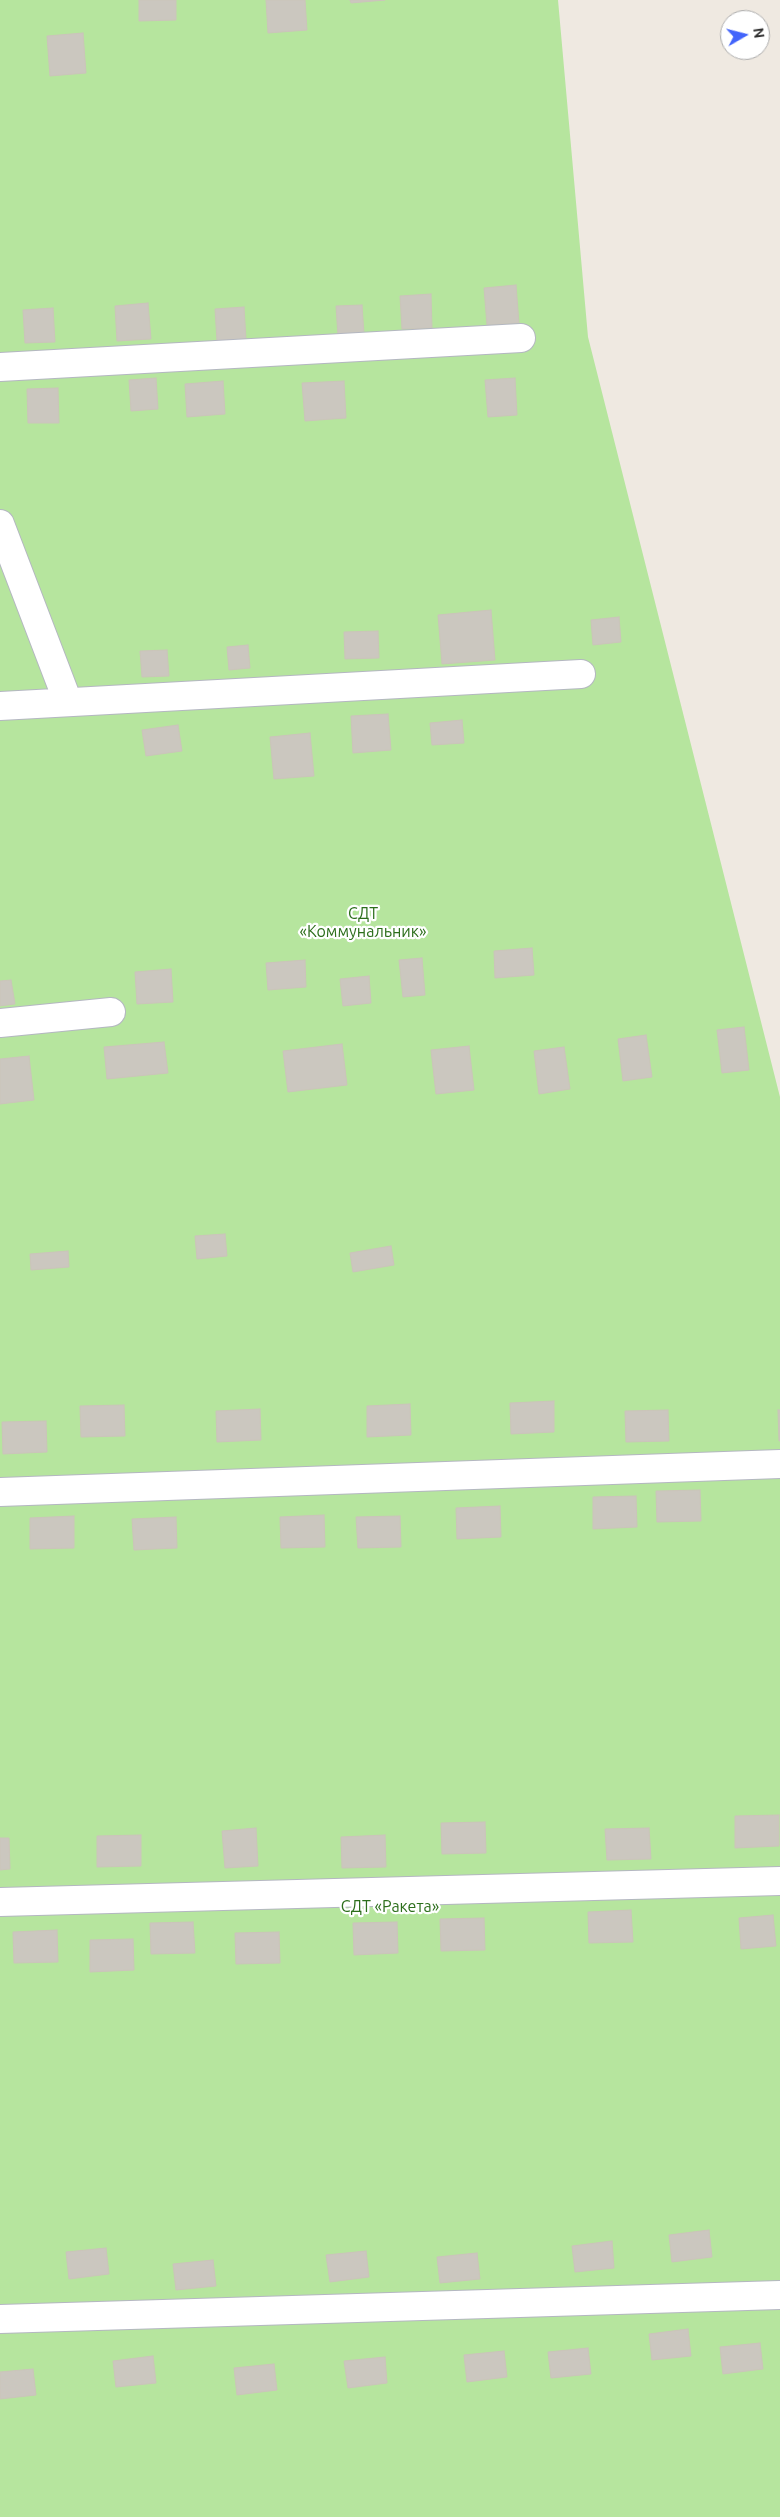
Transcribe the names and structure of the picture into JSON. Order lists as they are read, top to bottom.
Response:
{
  "parks": ["СДТ «Коммунальник»", "СДТ «Ракета»"],
  "north": "right"
}
